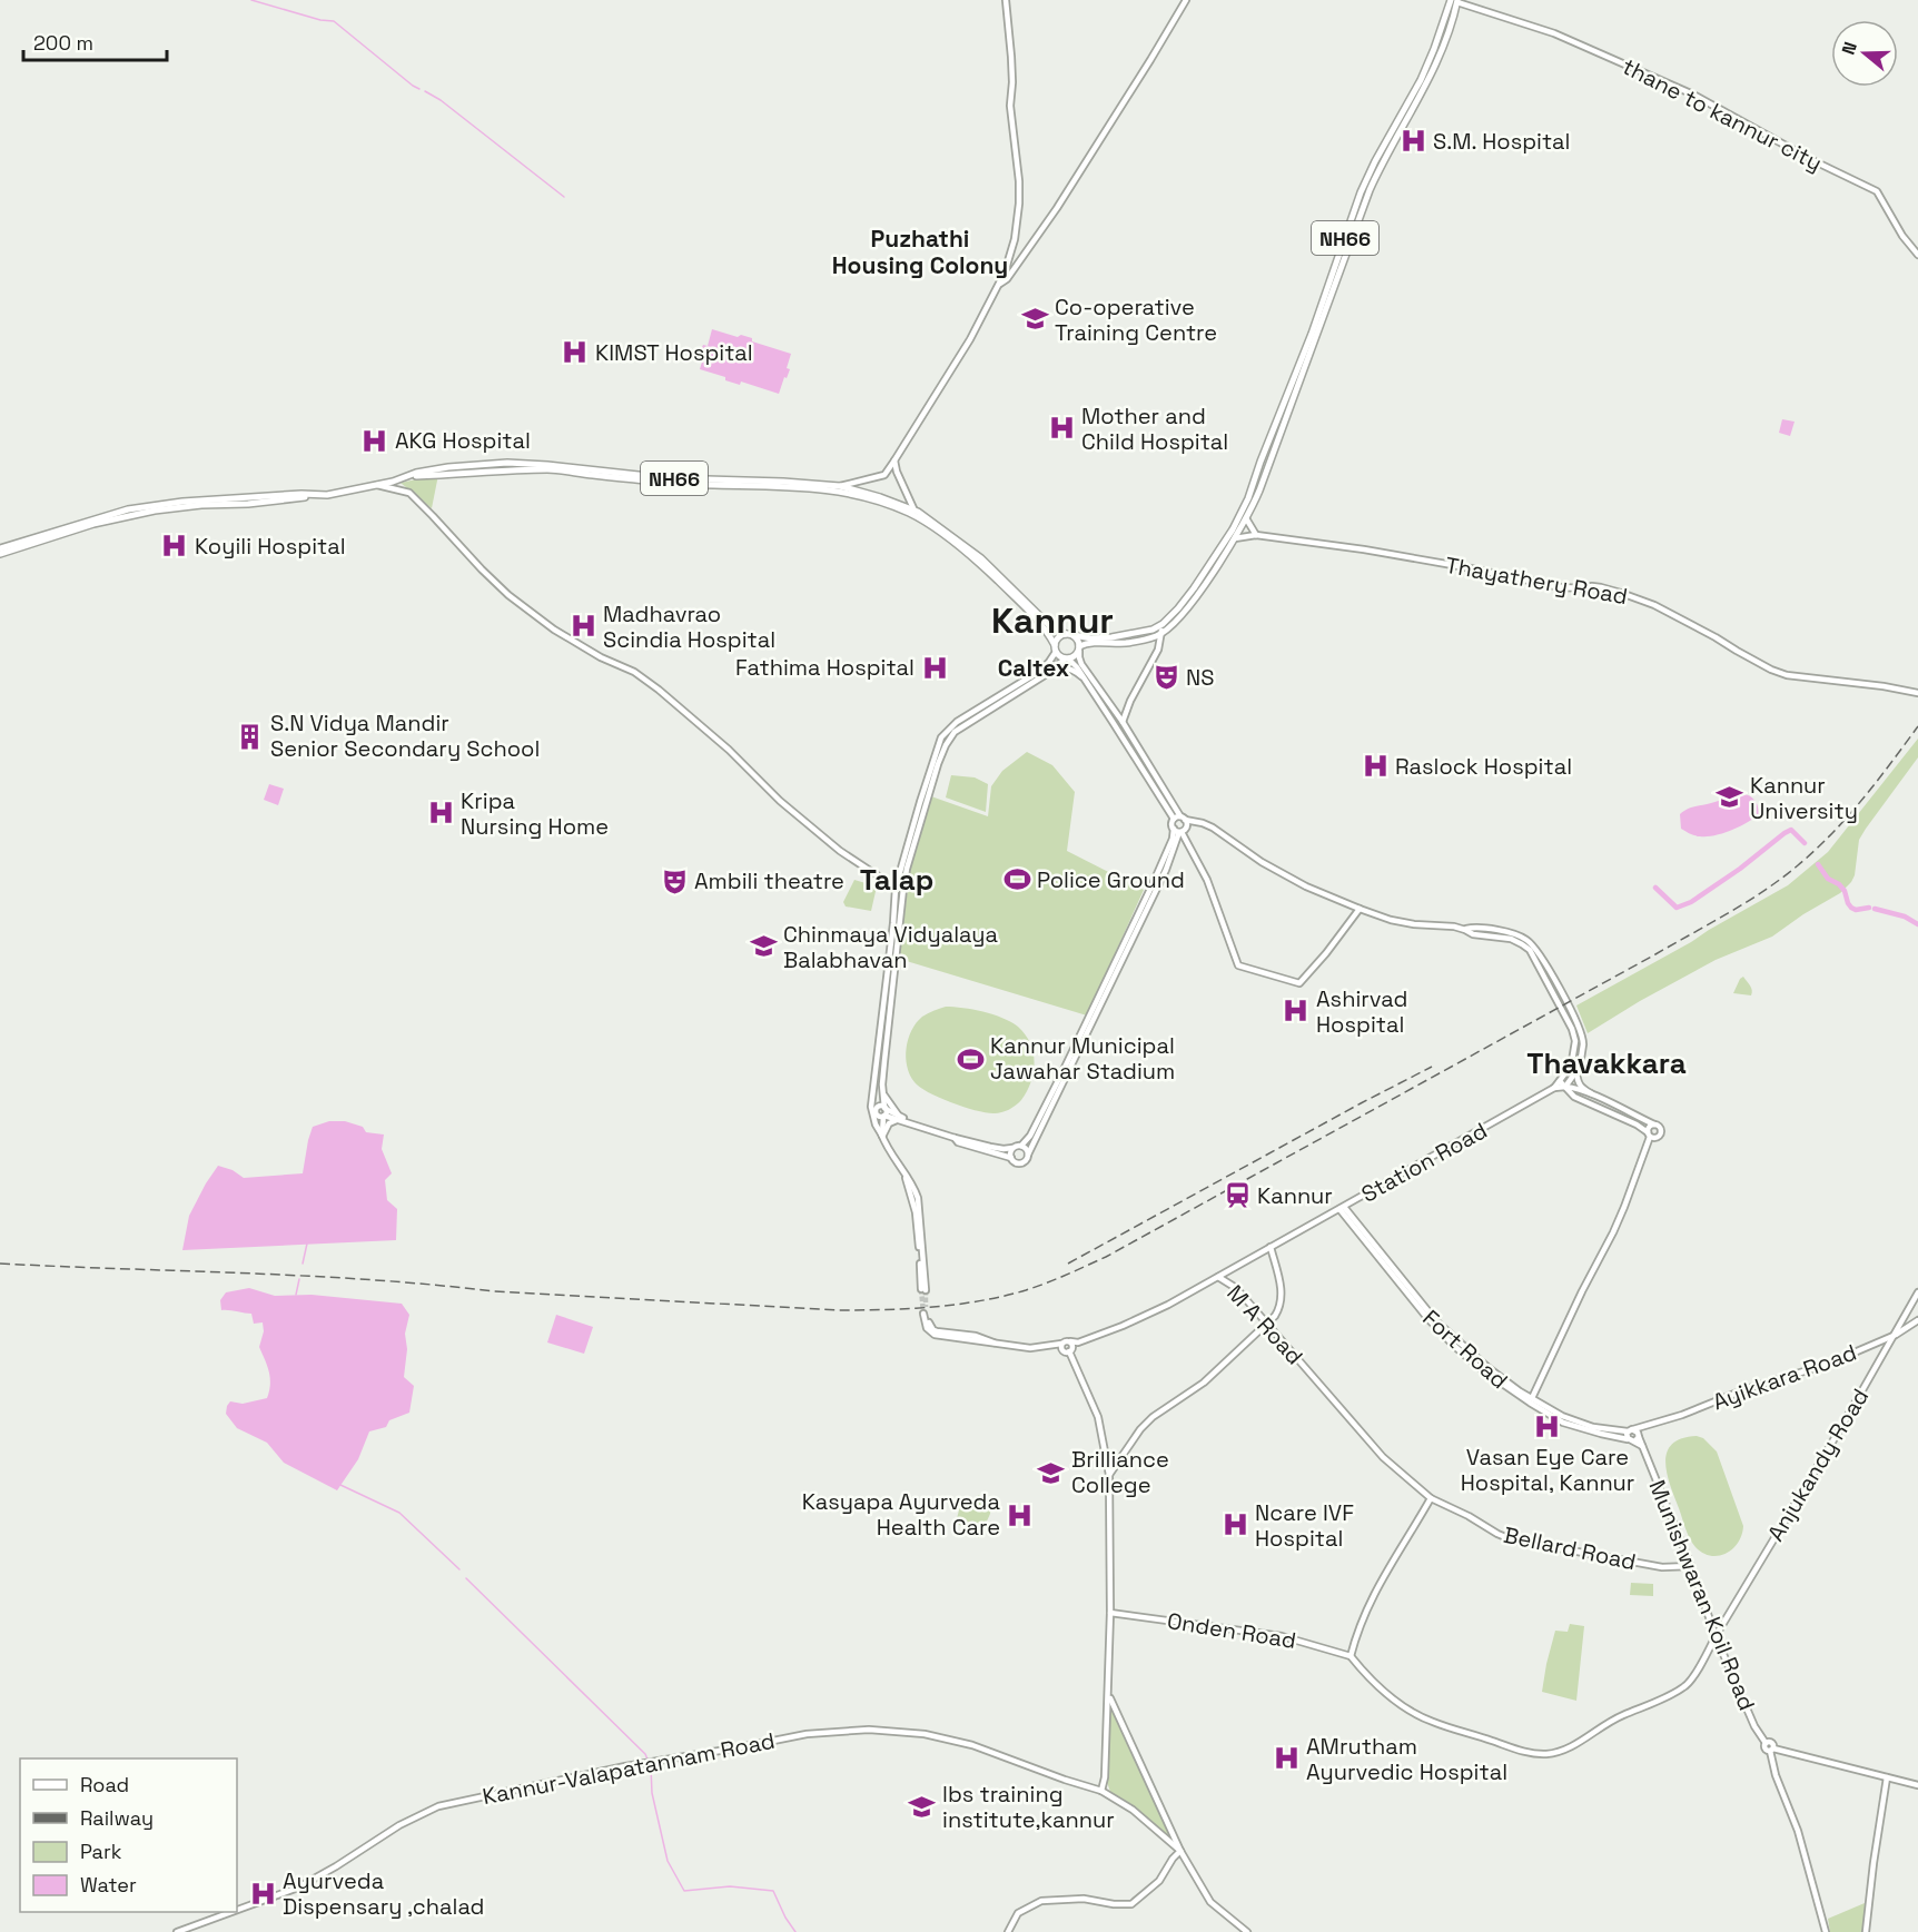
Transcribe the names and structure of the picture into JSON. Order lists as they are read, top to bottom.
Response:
{
  "streets": {
    "highway": ["NH66"],
    "main road": [
      "thane to kannur city",
      "Thayathery Road",
      "Station Road",
      "M A Road",
      "Fort Road",
      "Ayikkara Road",
      "Anjukandy Road",
      "Bellard Road",
      "Munishwaran Koil Road",
      "Onden Road",
      "Kannur-Valapatannam Road"
    ]
  },
  "crossings": [
    ["thane to kannur city", "NH66"],
    ["NH66", "Thayathery Road"],
    ["Station Road", "M A Road"],
    ["Station Road", "Fort Road"],
    ["M A Road", "Bellard Road"],
    ["Fort Road", "Ayikkara Road"],
    ["Fort Road", "Munishwaran Koil Road"],
    ["Ayikkara Road", "Anjukandy Road"],
    ["Ayikkara Road", "Munishwaran Koil Road"],
    ["Anjukandy Road", "Munishwaran Koil Road"],
    ["Anjukandy Road", "Onden Road"],
    ["Bellard Road", "Munishwaran Koil Road"]
  ],
  "districts": [
    "Puzhathi Housing Colony",
    "Kannur",
    "Caltex",
    "Talap",
    "Thavakkara"
  ],
  "places": {
    "hospital": [
      "S.M. Hospital",
      "KIMST Hospital",
      "Mother and Child Hospital",
      "AKG Hospital",
      "Koyili Hospital",
      "Madhavrao Scindia Hospital",
      "Fathima Hospital",
      "Raslock Hospital",
      "Kripa Nursing Home",
      "Ashirvad Hospital",
      "Vasan Eye Care Hospital, Kannur",
      "Kasyapa Ayurveda Health Care",
      "Ncare IVF Hospital",
      "AMrutham Ayurvedic Hospital",
      "Ayurveda Dispensary ,chalad"
    ],
    "school or university": [
      "Co-operative Training Centre",
      "Kannur University",
      "Chinmaya Vidyalaya Balabhavan",
      "Brilliance College",
      "lbs training institute,kannur"
    ],
    "theatre": ["NS", "Ambili theatre"],
    "building": ["S.N Vidya Mandir Senior Secondary School"],
    "sports": ["Police Ground", "Kannur Municipal Jawahar Stadium"],
    "station": ["Kannur"]
  },
  "legend": [
    "Road",
    "Railway",
    "Park",
    "Water"
  ],
  "scale_bar": "200 m",
  "north": "left"
}
